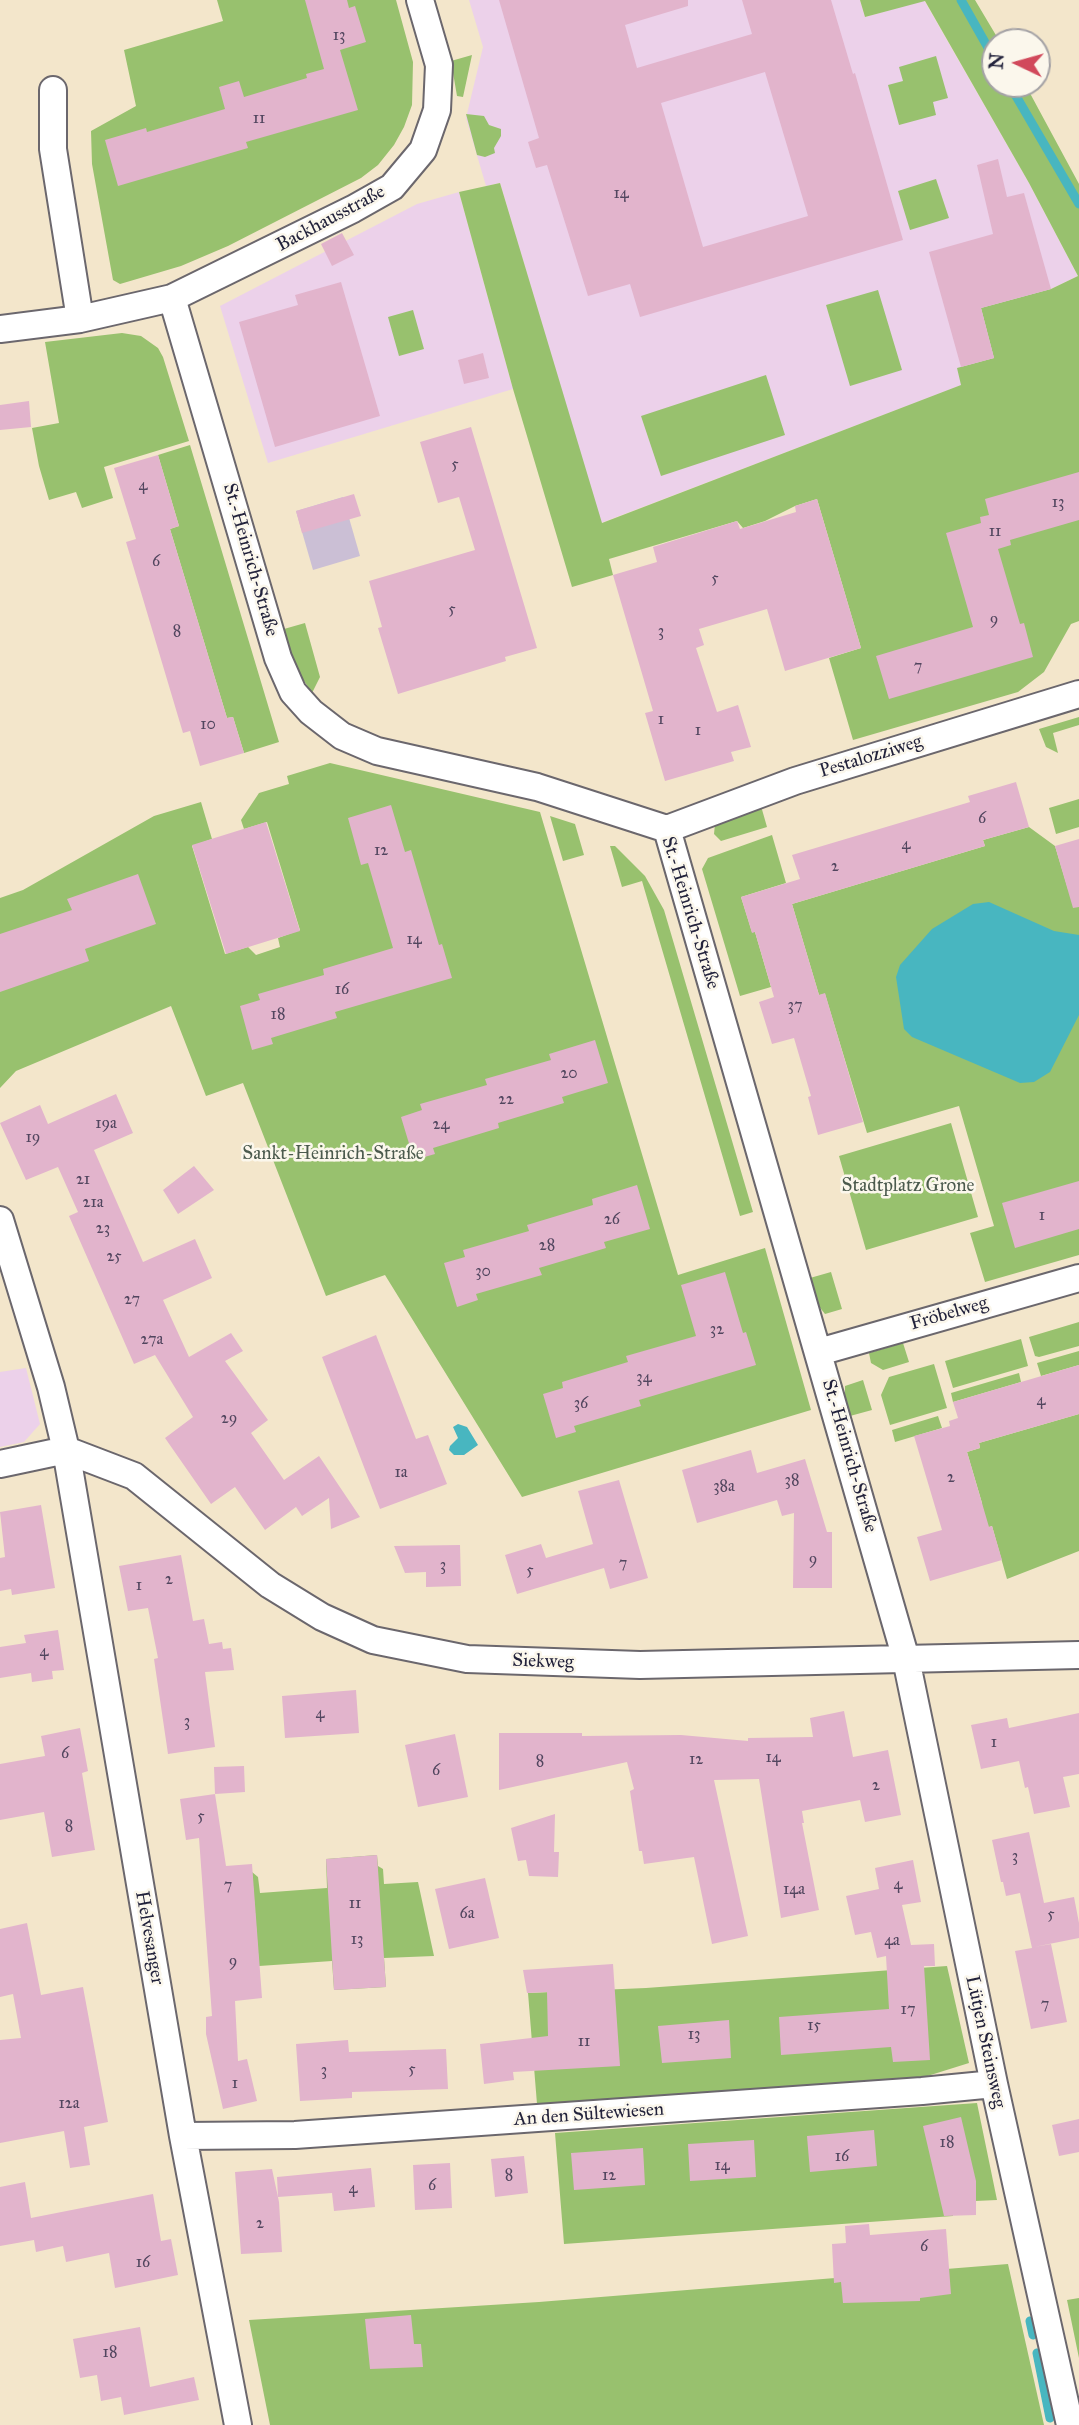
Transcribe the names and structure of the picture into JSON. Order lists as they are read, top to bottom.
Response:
{
  "streets": {
    "street": [
      "Backhausstraße",
      "St.-Heinrich-Straße",
      "Pestalozziweg",
      "Fröbelweg",
      "Siekweg",
      "Helvesanger",
      "Lütjen Steinsweg",
      "An den Sültewiesen"
    ]
  },
  "crossings": [
    ["Backhausstraße", "St.-Heinrich-Straße"],
    ["St.-Heinrich-Straße", "Pestalozziweg"],
    ["St.-Heinrich-Straße", "Fröbelweg"],
    ["St.-Heinrich-Straße", "Siekweg"],
    ["St.-Heinrich-Straße", "Lütjen Steinsweg"],
    ["Siekweg", "Helvesanger"],
    ["Siekweg", "Lütjen Steinsweg"],
    ["Helvesanger", "An den Sültewiesen"],
    ["Lütjen Steinsweg", "An den Sültewiesen"]
  ],
  "parks": ["Sankt-Heinrich-Straße", "Stadtplatz Grone"],
  "house_numbers": [
    "13",
    "11",
    "14",
    "5",
    "4",
    "13",
    "11",
    "6",
    "5",
    "5",
    "9",
    "8",
    "3",
    "7",
    "1",
    "10",
    "1",
    "6",
    "4",
    "12",
    "2",
    "14",
    "16",
    "37",
    "18",
    "20",
    "22",
    "19a",
    "24",
    "19",
    "21",
    "21a",
    "1",
    "26",
    "23",
    "28",
    "25",
    "30",
    "27",
    "32",
    "27a",
    "34",
    "4",
    "36",
    "29",
    "1a",
    "2",
    "38",
    "38a",
    "9",
    "7",
    "3",
    "5",
    "2",
    "1",
    "4",
    "4",
    "3",
    "1",
    "6",
    "14",
    "12",
    "8",
    "6",
    "2",
    "5",
    "8",
    "3",
    "4",
    "7",
    "14a",
    "11",
    "6a",
    "5",
    "13",
    "4a",
    "9",
    "7",
    "17",
    "15",
    "13",
    "11",
    "5",
    "3",
    "1",
    "12a",
    "18",
    "16",
    "14",
    "8",
    "12",
    "6",
    "4",
    "2",
    "6",
    "16",
    "18"
  ],
  "north": "left"
}
